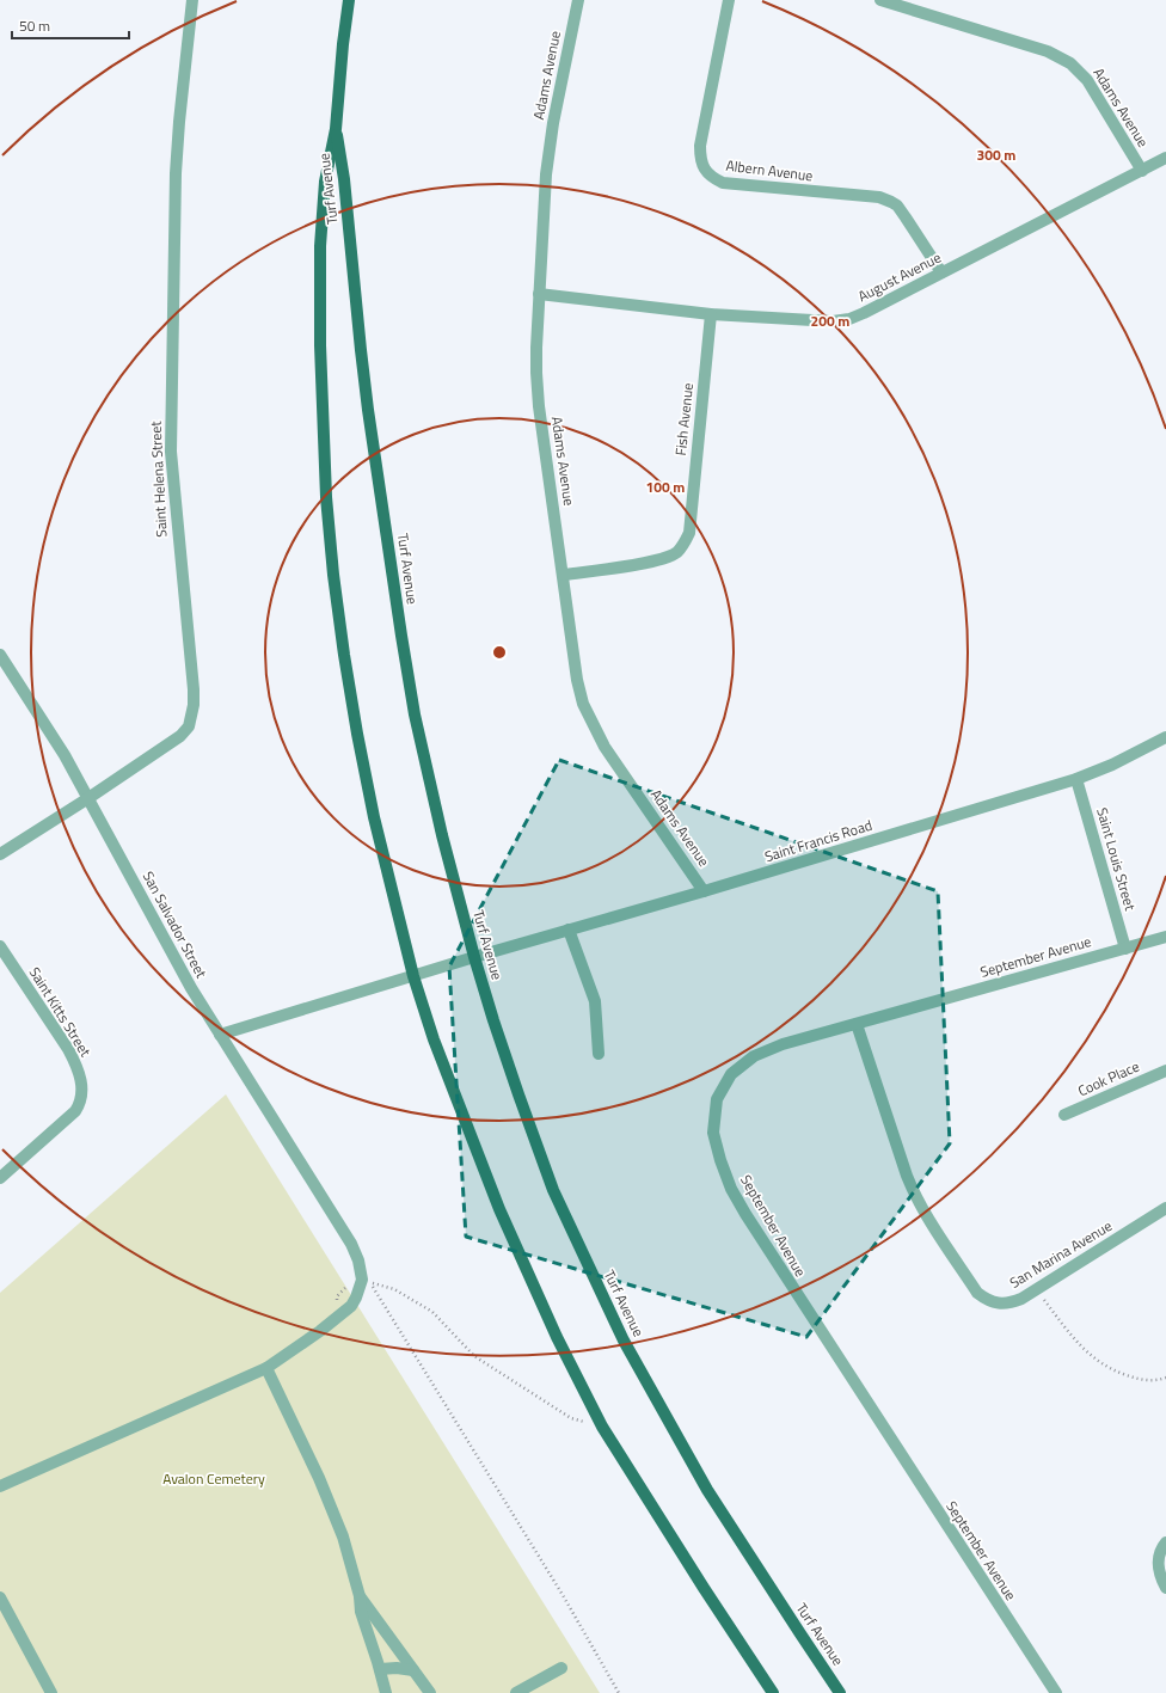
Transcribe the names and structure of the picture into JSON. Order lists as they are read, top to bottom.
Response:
{
  "streets": {
    "main road": ["Turf Avenue"],
    "street": [
      "Adams Avenue",
      "Albern Avenue",
      "August Avenue",
      "Fish Avenue",
      "Saint Helena Street",
      "Saint Francis Road",
      "Saint Louis Street",
      "San Salvador Street",
      "September Avenue",
      "Saint Kitts Street",
      "Cook Place",
      "San Marina Avenue"
    ]
  },
  "crossings": [
    ["Adams Avenue", "August Avenue"],
    ["Adams Avenue", "Fish Avenue"],
    ["Adams Avenue", "Saint Francis Road"],
    ["Albern Avenue", "August Avenue"],
    ["Turf Avenue", "Saint Francis Road"],
    ["August Avenue", "Fish Avenue"],
    ["Saint Helena Street", "San Salvador Street"],
    ["Saint Francis Road", "Saint Louis Street"],
    ["Saint Louis Street", "September Avenue"],
    ["September Avenue", "San Marina Avenue"]
  ],
  "parks": ["Avalon Cemetery"],
  "scale_bar": "50 m",
  "rings": ["300 m", "200 m", "100 m"]
}
